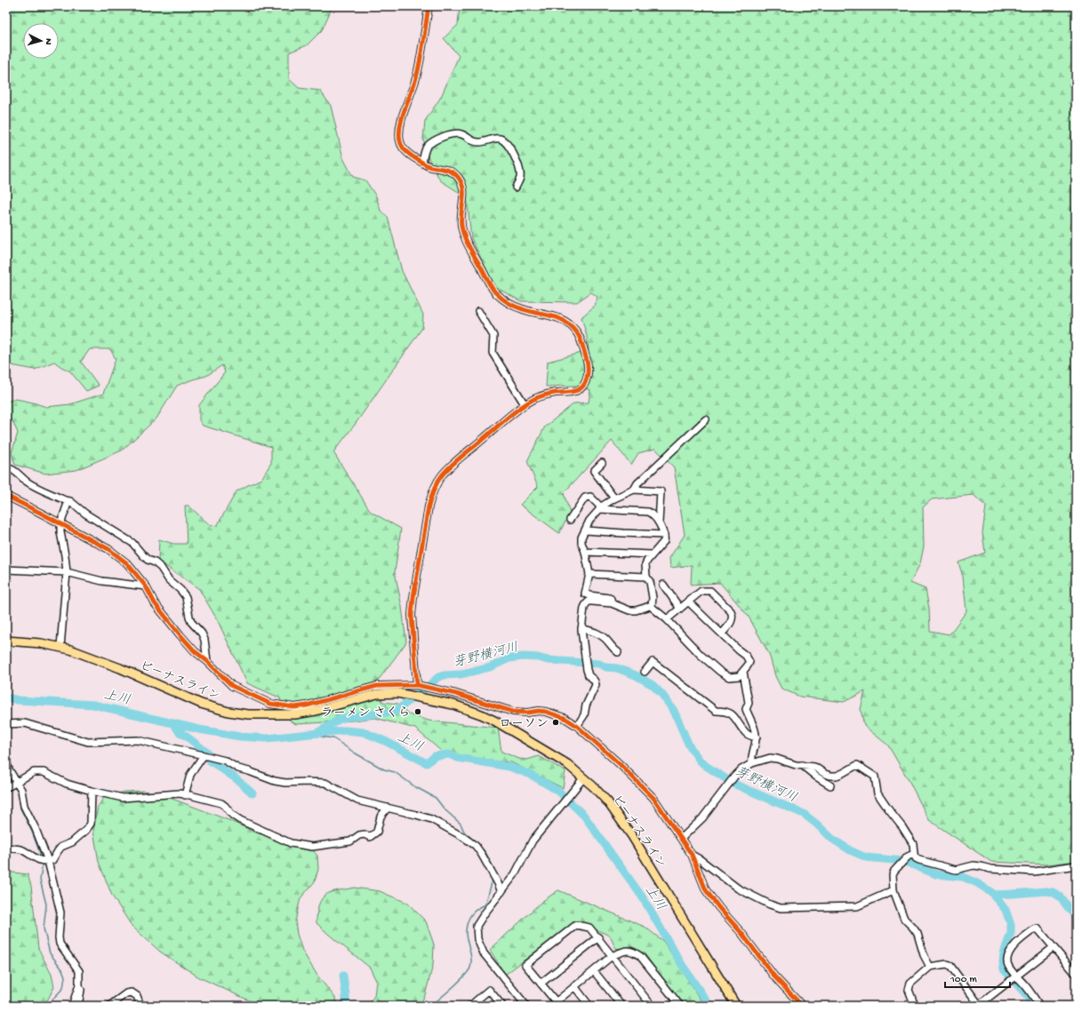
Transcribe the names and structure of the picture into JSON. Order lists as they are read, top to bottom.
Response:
{
  "streets": {
    "main road": ["ビーナスライン"]
  },
  "water": ["芽野横河川", "上川"],
  "places": ["ラーメン さくら", "ローソン"],
  "scale_bar": "100 m",
  "north": "right"
}
